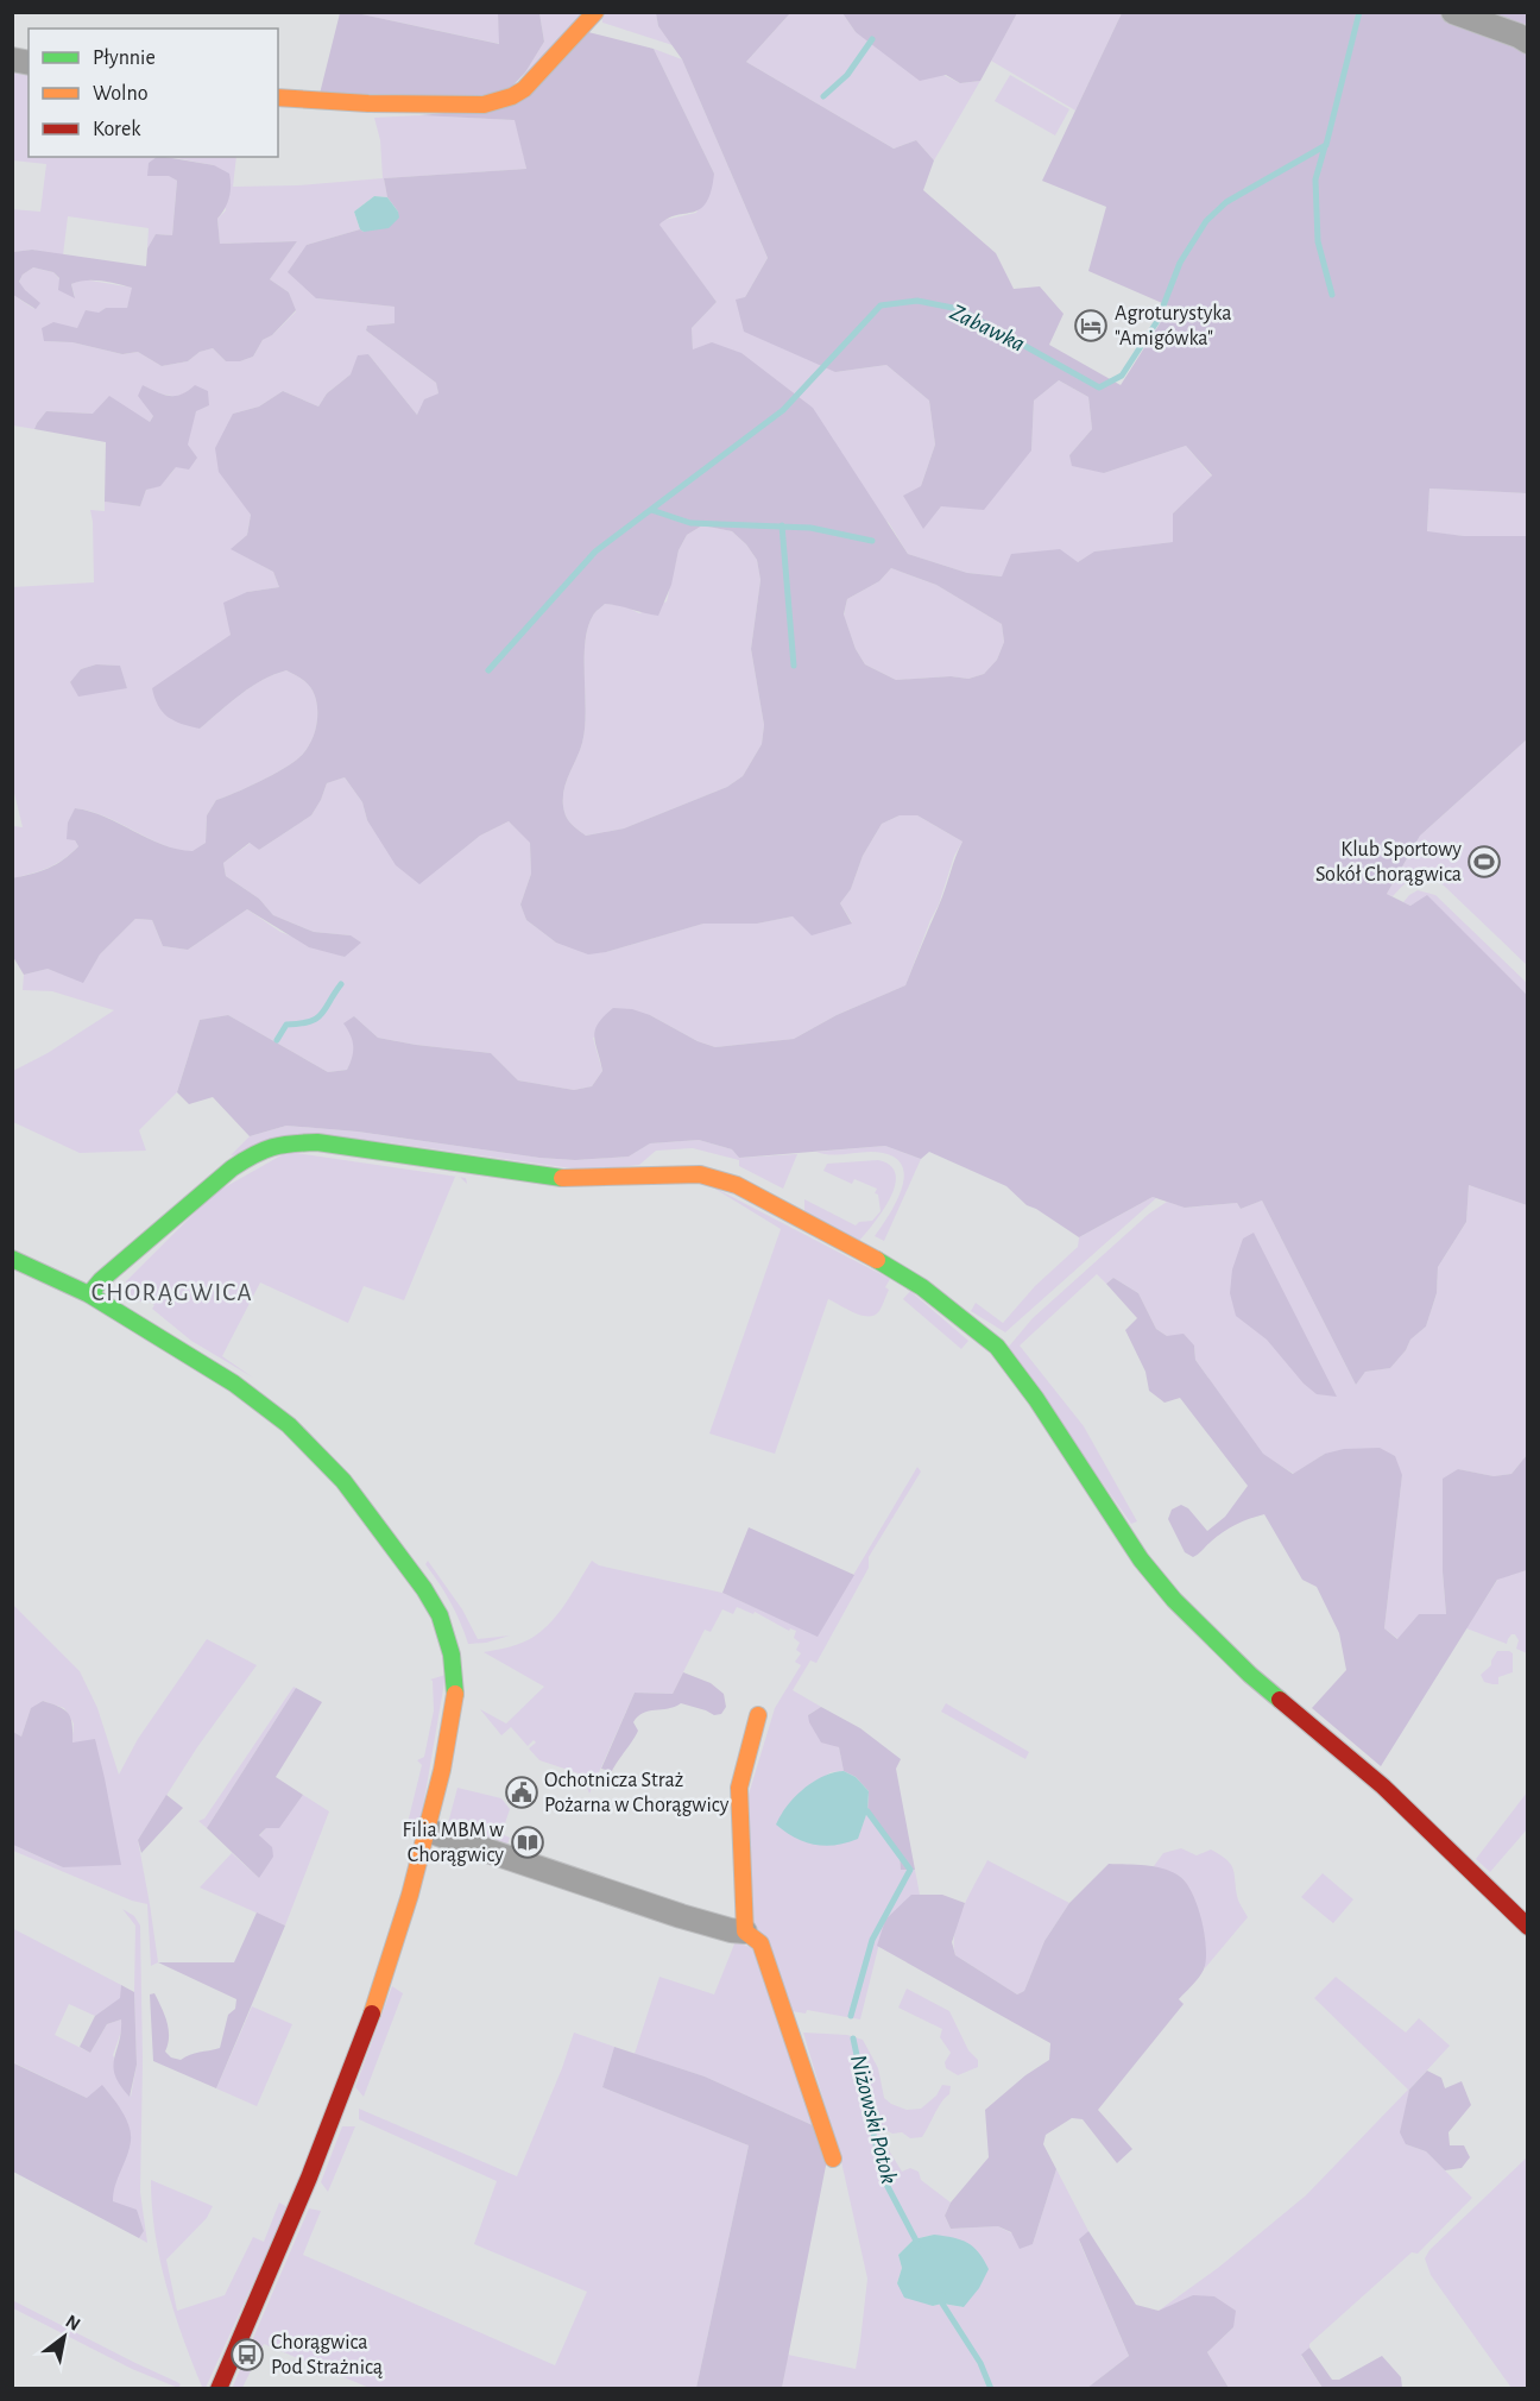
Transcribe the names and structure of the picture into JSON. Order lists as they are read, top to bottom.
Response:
{
  "districts": ["CHORĄGWICA"],
  "water": ["Zabawka", "Niżowski Potok"],
  "places": {
    "hotel": ["Agroturystyka \"Amigówka\""],
    "sports": ["Klub Sportowy Sokół Chorągwica"],
    "public building": ["Ochotnicza Straż Pożarna w Chorągwicy"],
    "library": ["Filia MBM w Chorągwicy"],
    "bus stop": ["Chorągwica Pod Strażnicą"]
  },
  "legend": ["Płynnie", "Wolno", "Korek"],
  "north": "top right"
}
